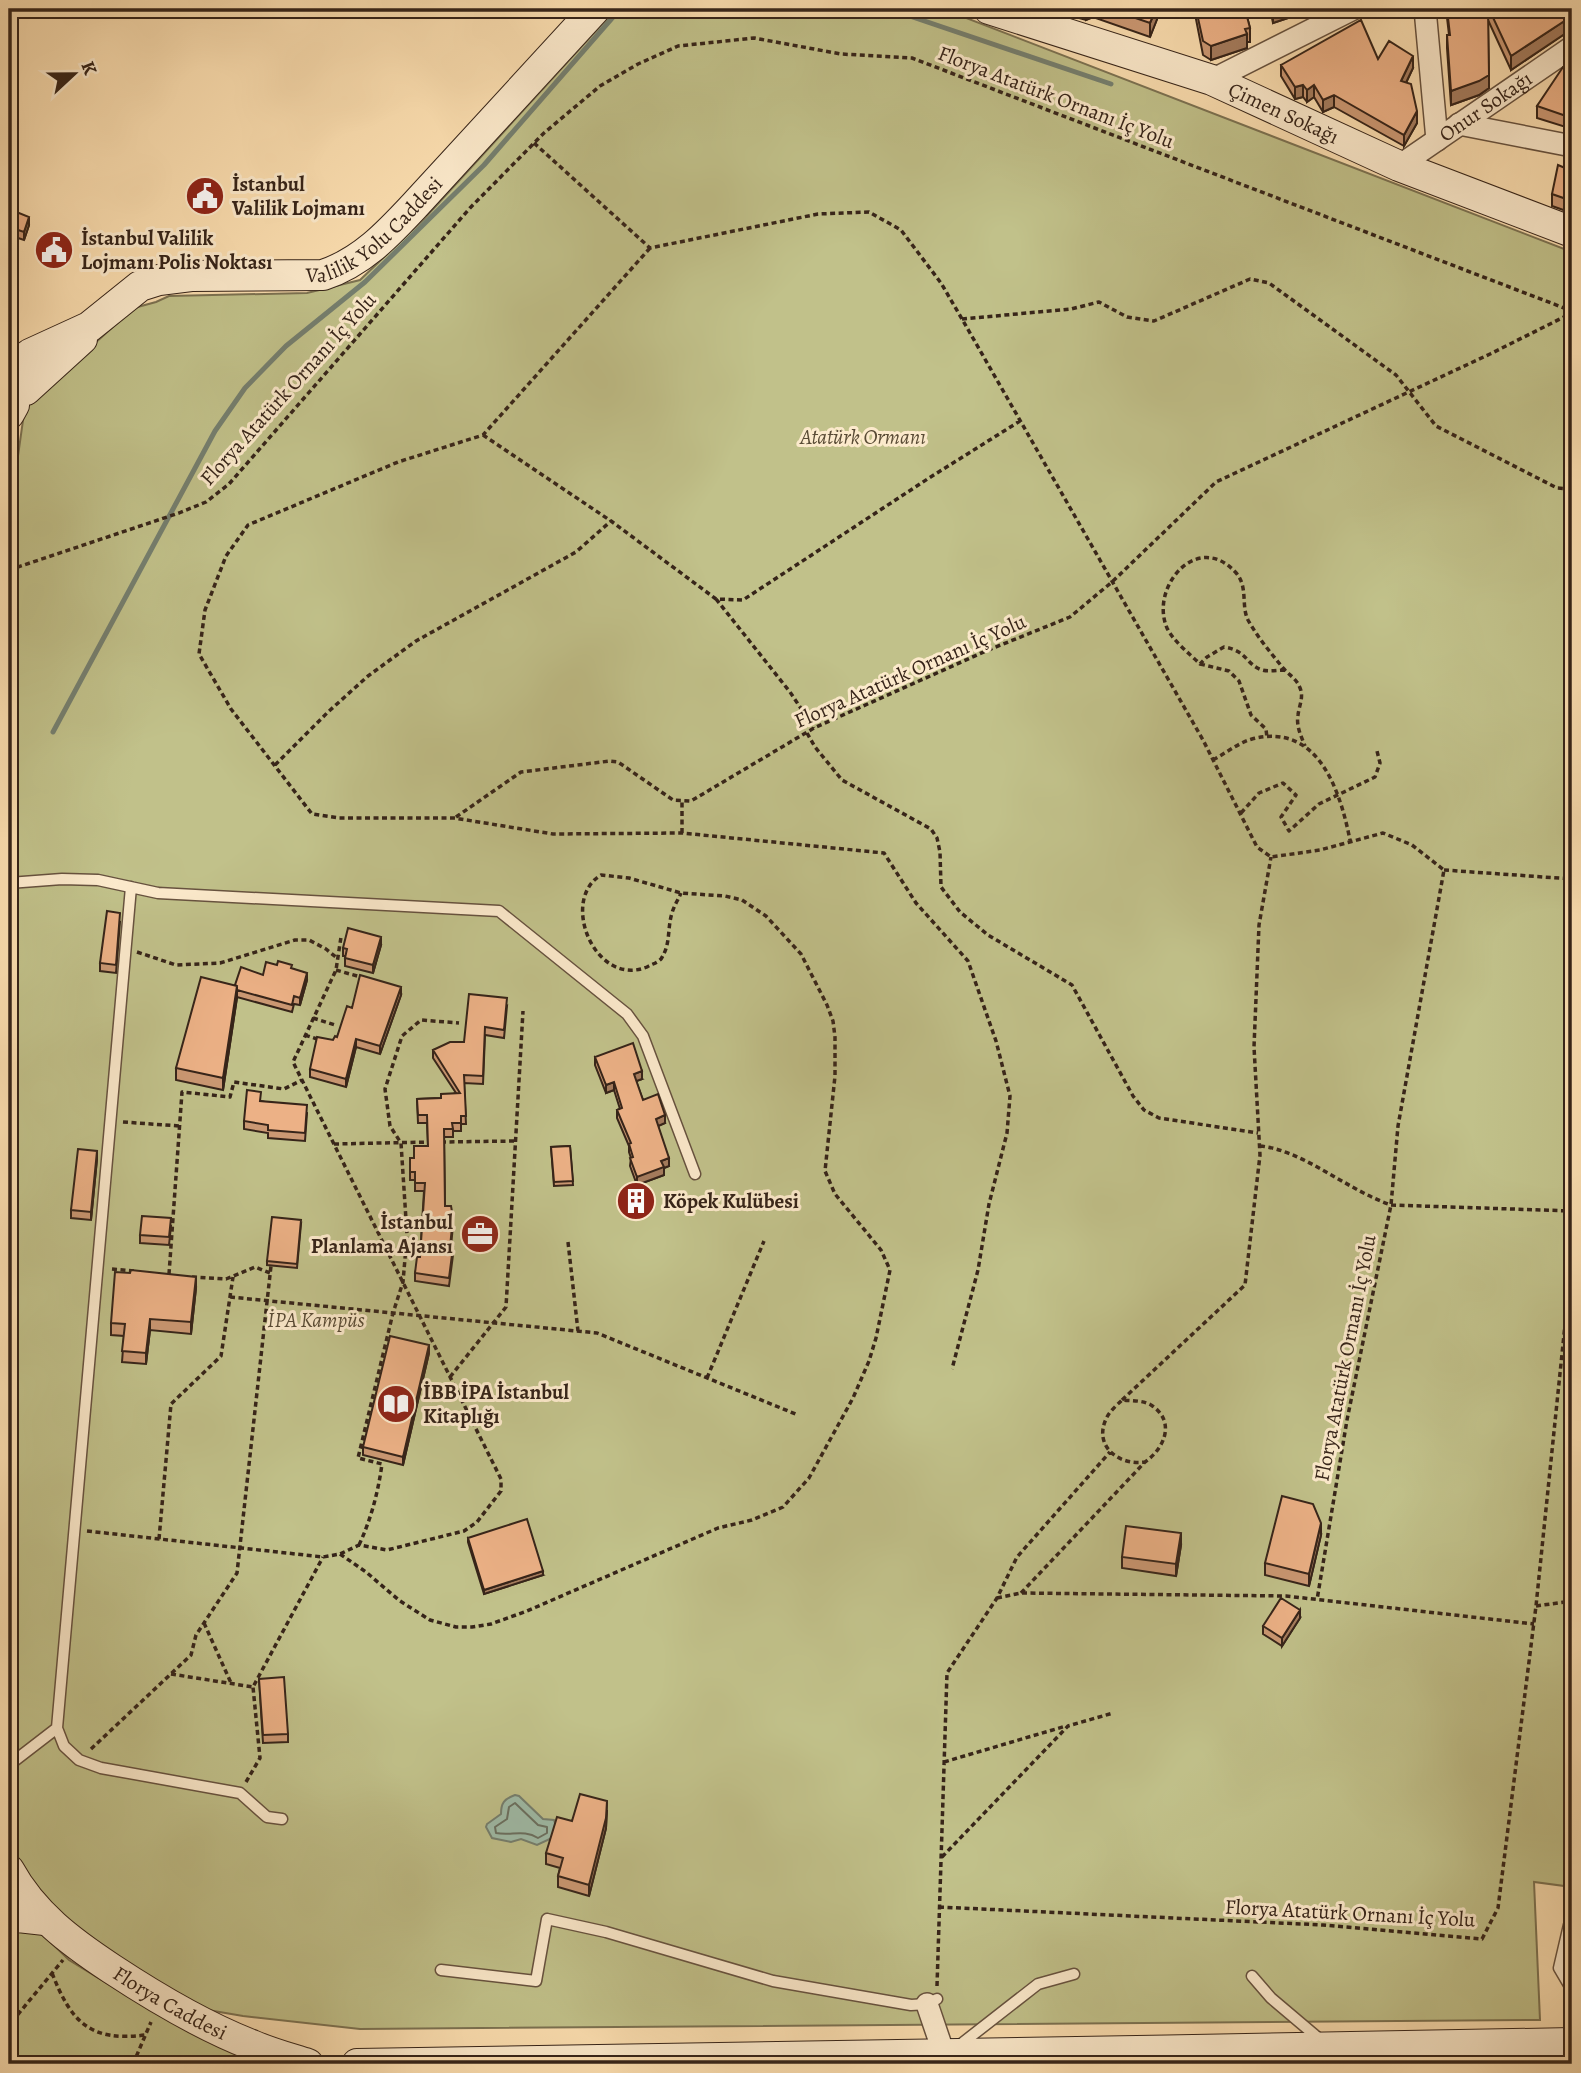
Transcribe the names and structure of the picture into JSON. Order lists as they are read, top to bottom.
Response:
{
  "streets": {
    "main road": ["Çimen Sokağı", "Valilik Yolu Caddesi", "Florya Caddesi"],
    "street": ["Onur Sokağı"],
    "path": ["Florya Atatürk Ornanı İç Yolu"]
  },
  "crossings": [
    ["Onur Sokağı", "Çimen Sokağı"]
  ],
  "parks": ["Atatürk Ormanı", "İPA Kampüs"],
  "places": {
    "public building": ["İstanbul Valilik Lojmanı", "İstanbul Valilik Lojmanı Polis Noktası"],
    "building": ["Köpek Kulübesi"],
    "office": ["İstanbul Planlama Ajansı"],
    "library": ["İBB İPA İstanbul Kitaplığı"]
  },
  "north": "right"
}
